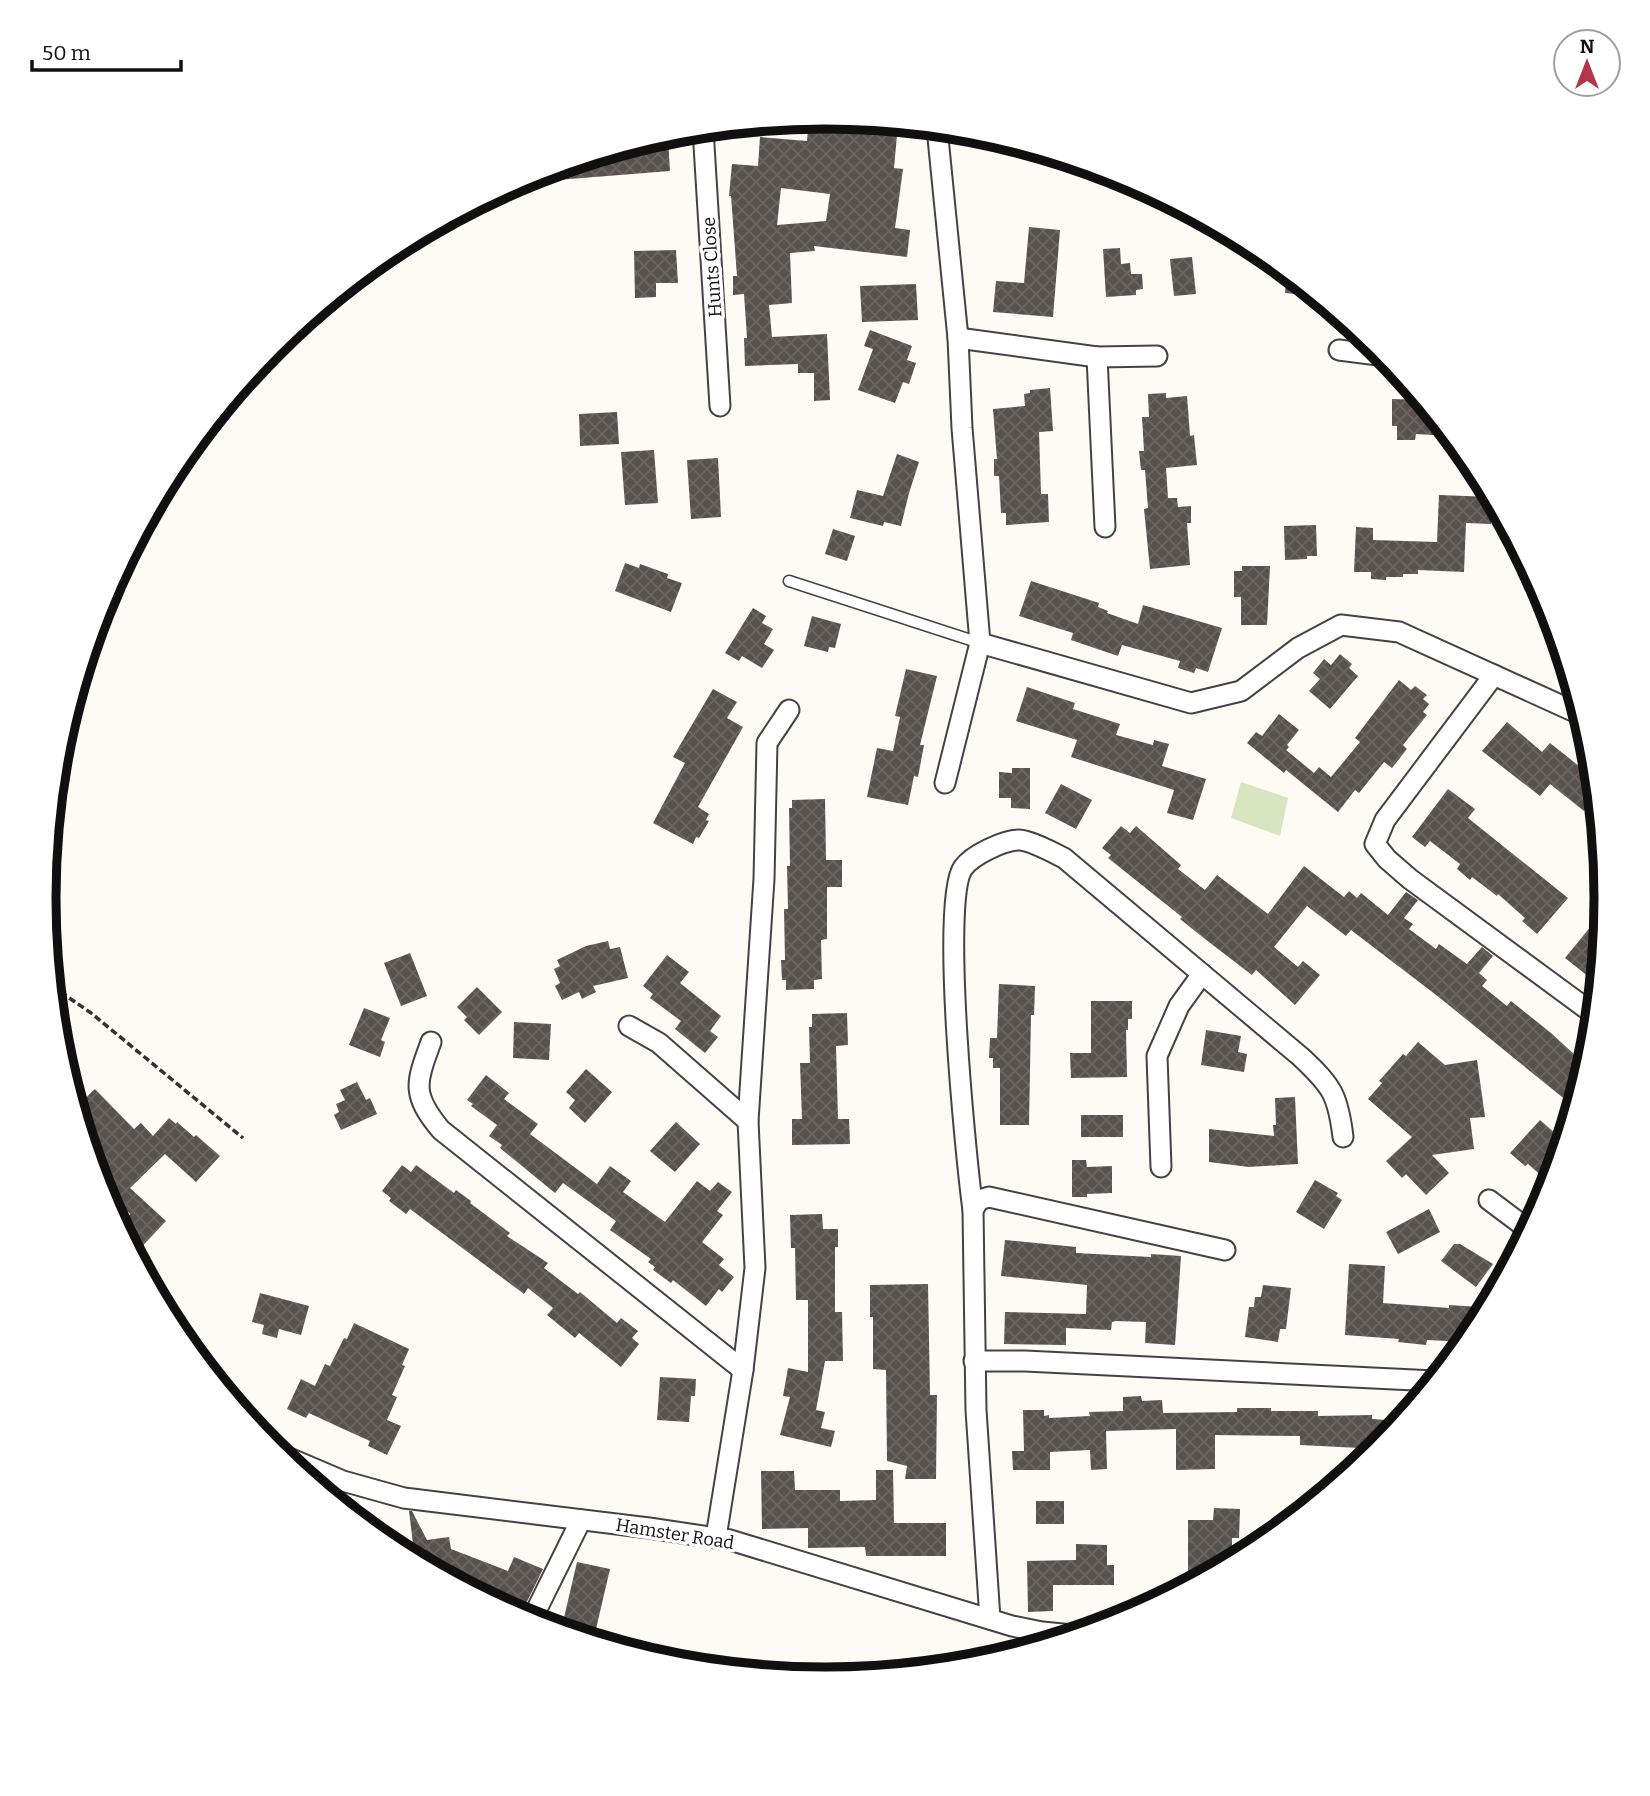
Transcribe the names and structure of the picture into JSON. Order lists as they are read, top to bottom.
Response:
{
  "streets": {
    "street": ["Hunts Close", "Hamster Road"]
  },
  "scale_bar": "50 m",
  "north": "top"
}
